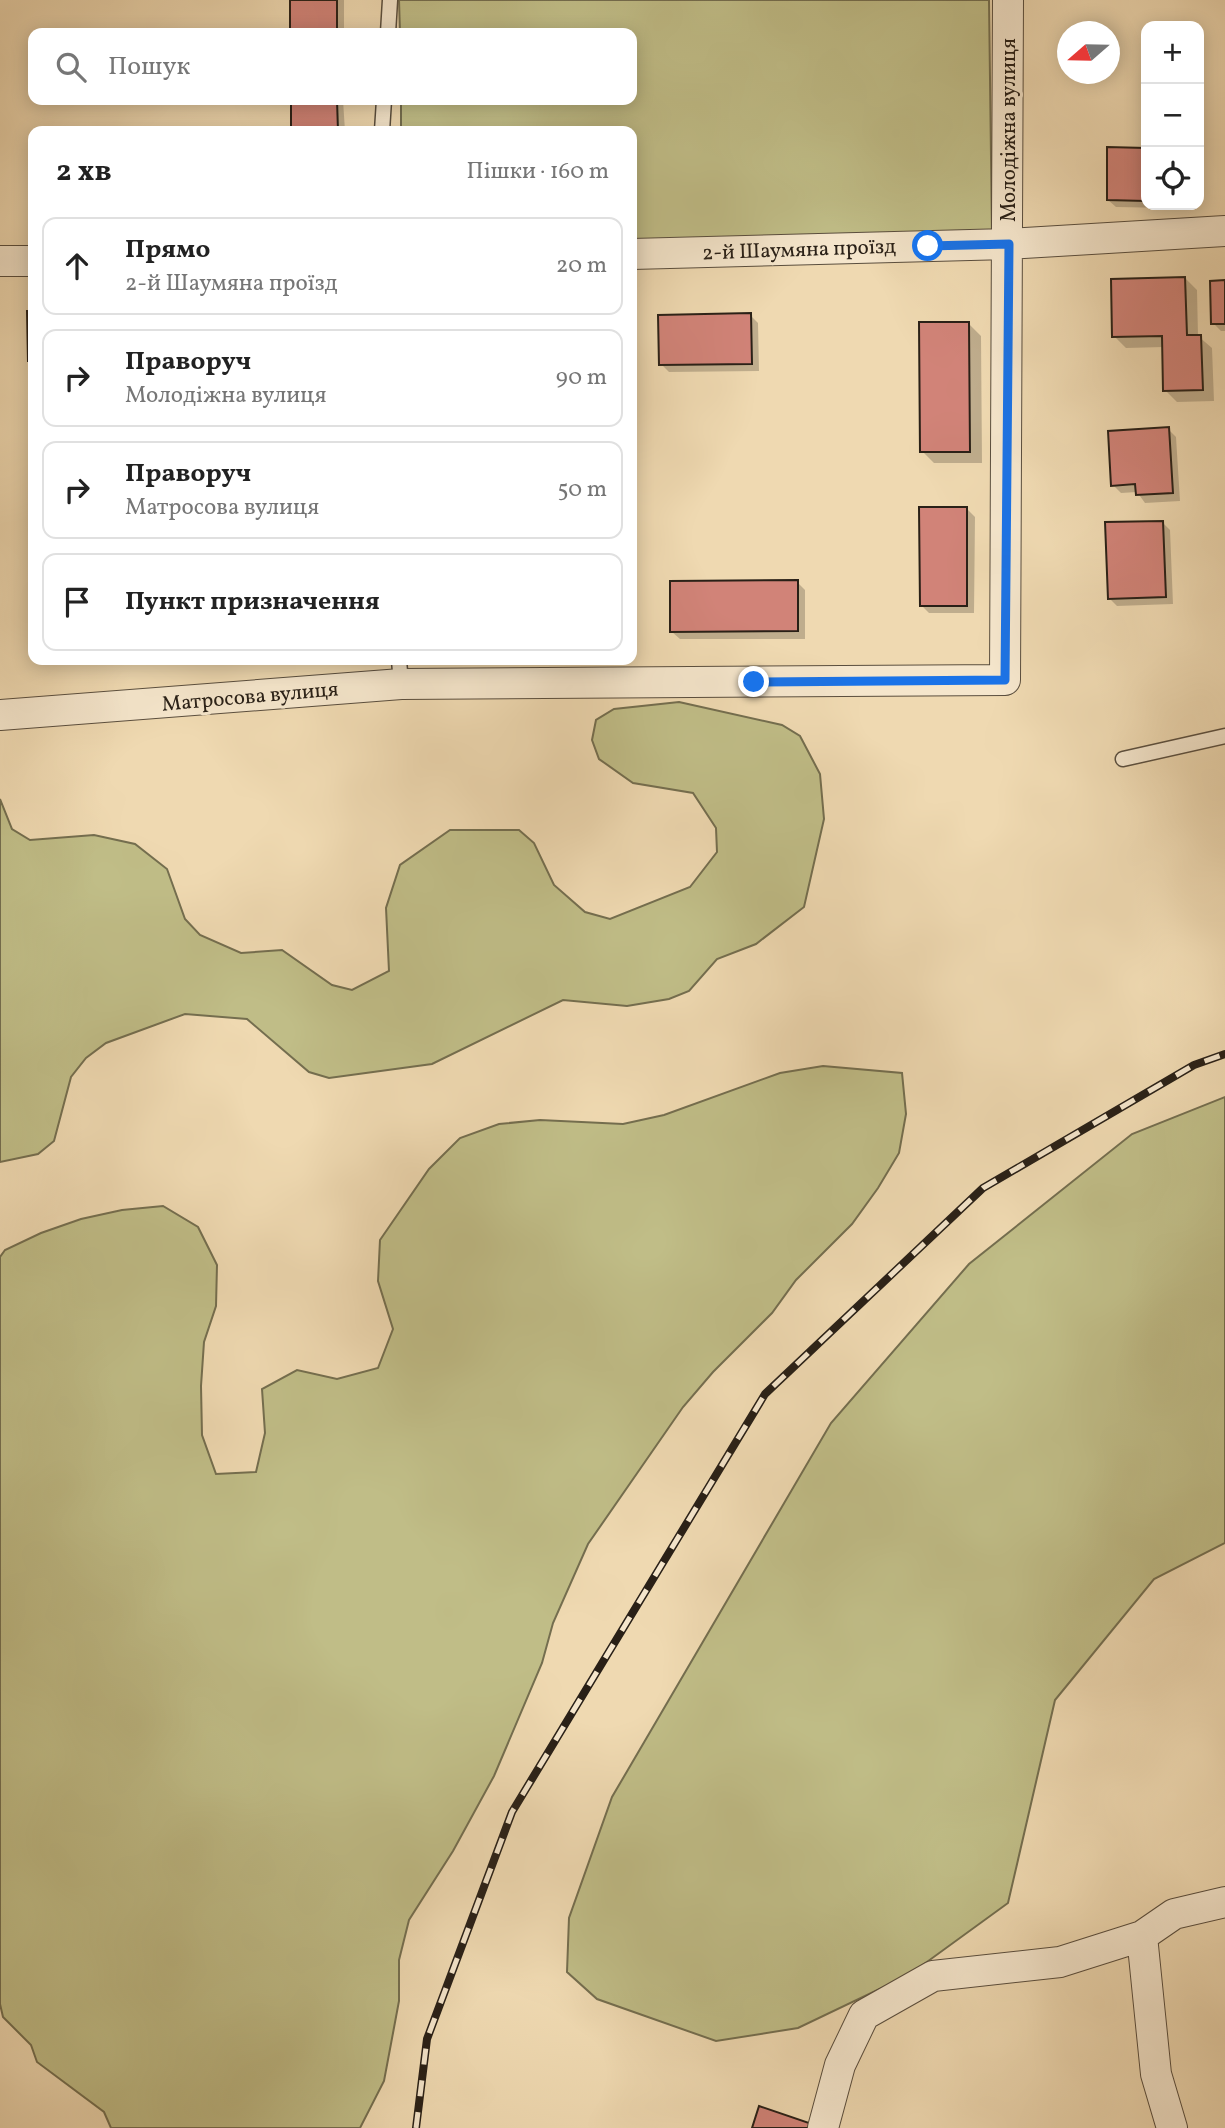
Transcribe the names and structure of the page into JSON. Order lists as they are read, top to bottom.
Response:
{
  "streets": {
    "street": ["Молодіжна вулиця", "2-й Шаумяна проїзд", "Матросова вулиця"]
  },
  "crossings": [
    ["Молодіжна вулиця", "2-й Шаумяна проїзд"],
    ["Молодіжна вулиця", "Матросова вулиця"]
  ],
  "north": "left",
  "page": {
    "map_buttons": ["+", "−"],
    "search": "Пошук",
    "heading": ["2 хв", "Пішки · 160 m"],
    "list": [
      ["Прямо", "2-й Шаумяна проїзд", "20 m"],
      ["Праворуч", "Молодіжна вулиця", "90 m"],
      ["Праворуч", "Матросова вулиця", "50 m"],
      "Пункт призначення"
    ]
  }
}
